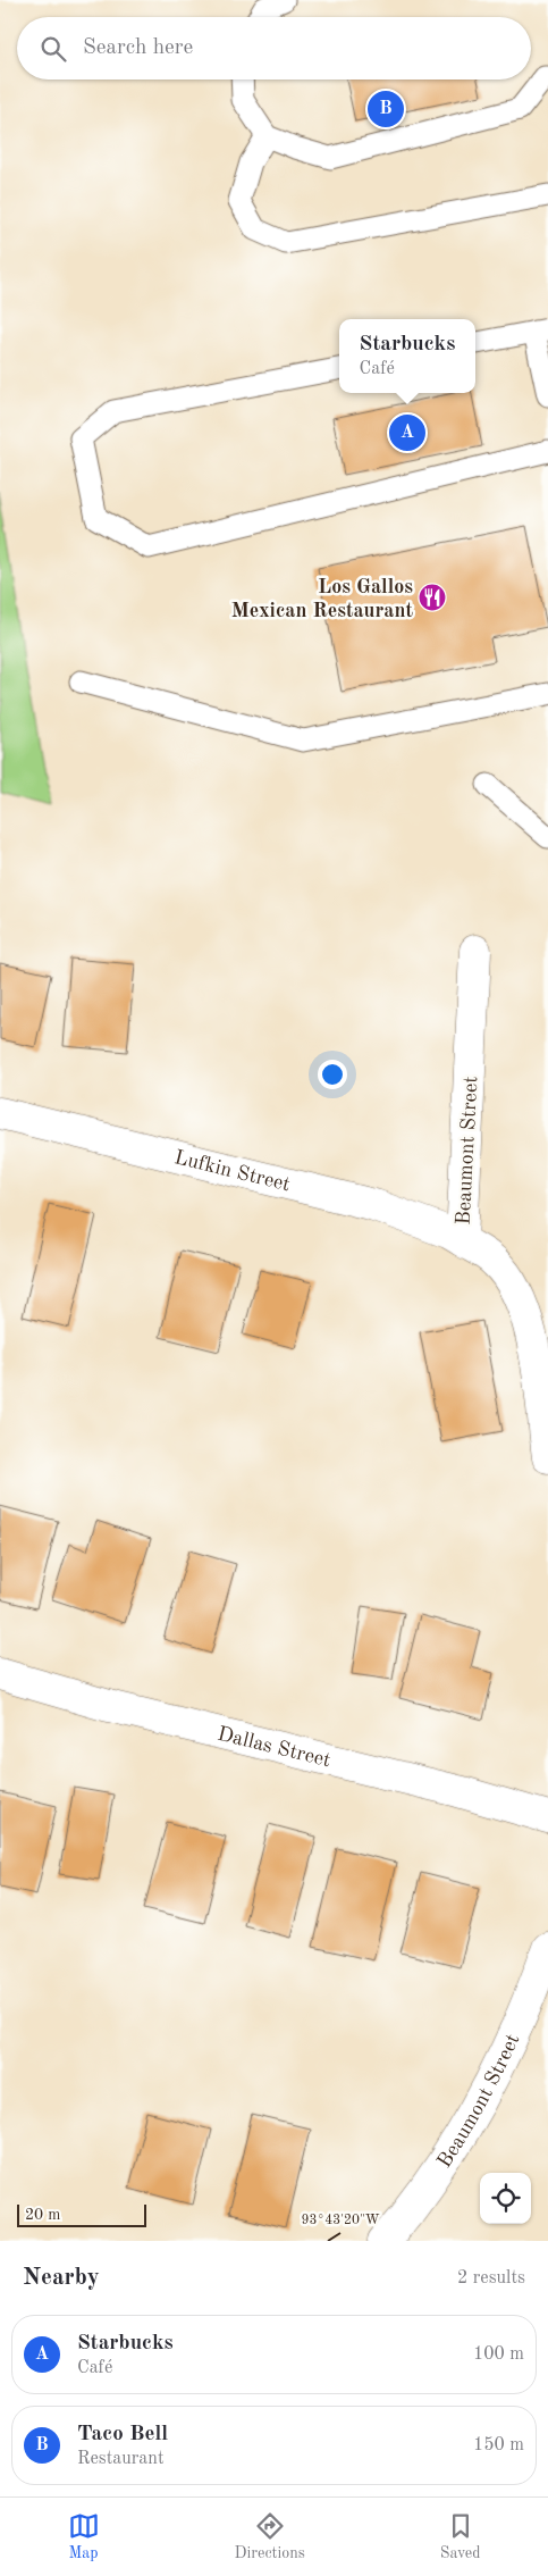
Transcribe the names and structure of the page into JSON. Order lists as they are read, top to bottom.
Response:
{
  "streets": {
    "street": ["Beaumont Street", "Lufkin Street", "Dallas Street"]
  },
  "crossings": [
    ["Beaumont Street", "Lufkin Street"]
  ],
  "places": {
    "restaurant": ["Los Gallos Mexican Restaurant"]
  },
  "scale_bar": "20 m",
  "page": {
    "search": "Search here",
    "pins": ["B", "A"],
    "popup": ["Starbucks", "Café"],
    "scale": "20 m",
    "heading": ["Nearby", "2 results"],
    "list": [
      {
        "mark": "A",
        "name": "Starbucks",
        "note": "Café",
        "value": "100 m"
      },
      {
        "mark": "B",
        "name": "Taco Bell",
        "note": "Restaurant",
        "value": "150 m"
      }
    ],
    "nav": ["Map", "Directions", "Saved"]
  },
  "coordinates": ["93°43'20\"W"]
}
